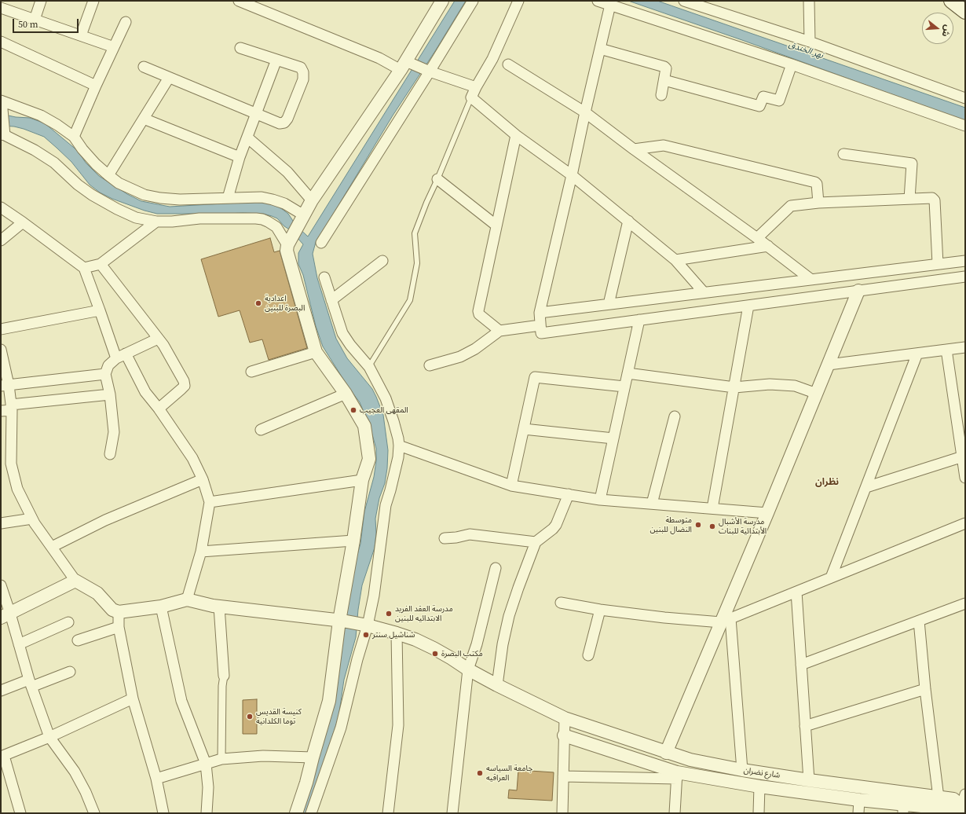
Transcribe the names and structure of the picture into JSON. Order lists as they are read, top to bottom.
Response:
{
  "streets": {
    "street": ["شارع نضران"]
  },
  "districts": ["نظران"],
  "water": ["نهر الخندق"],
  "places": [
    "اعدادية البصرة للبنين",
    "المقهى العجيب",
    "متوسطة النضال للبنين",
    "مدرسة الأشبال الأبتدائية للبنات",
    "مدرسة العقد الفريد الابتدائيه للبنين",
    "شناشيل سنتر",
    "مكتب البصرة",
    "كنيسة القديس توما الكلدانية",
    "جامعة السياسه العراقيه"
  ],
  "scale_bar": "50 m",
  "north": "right"
}
